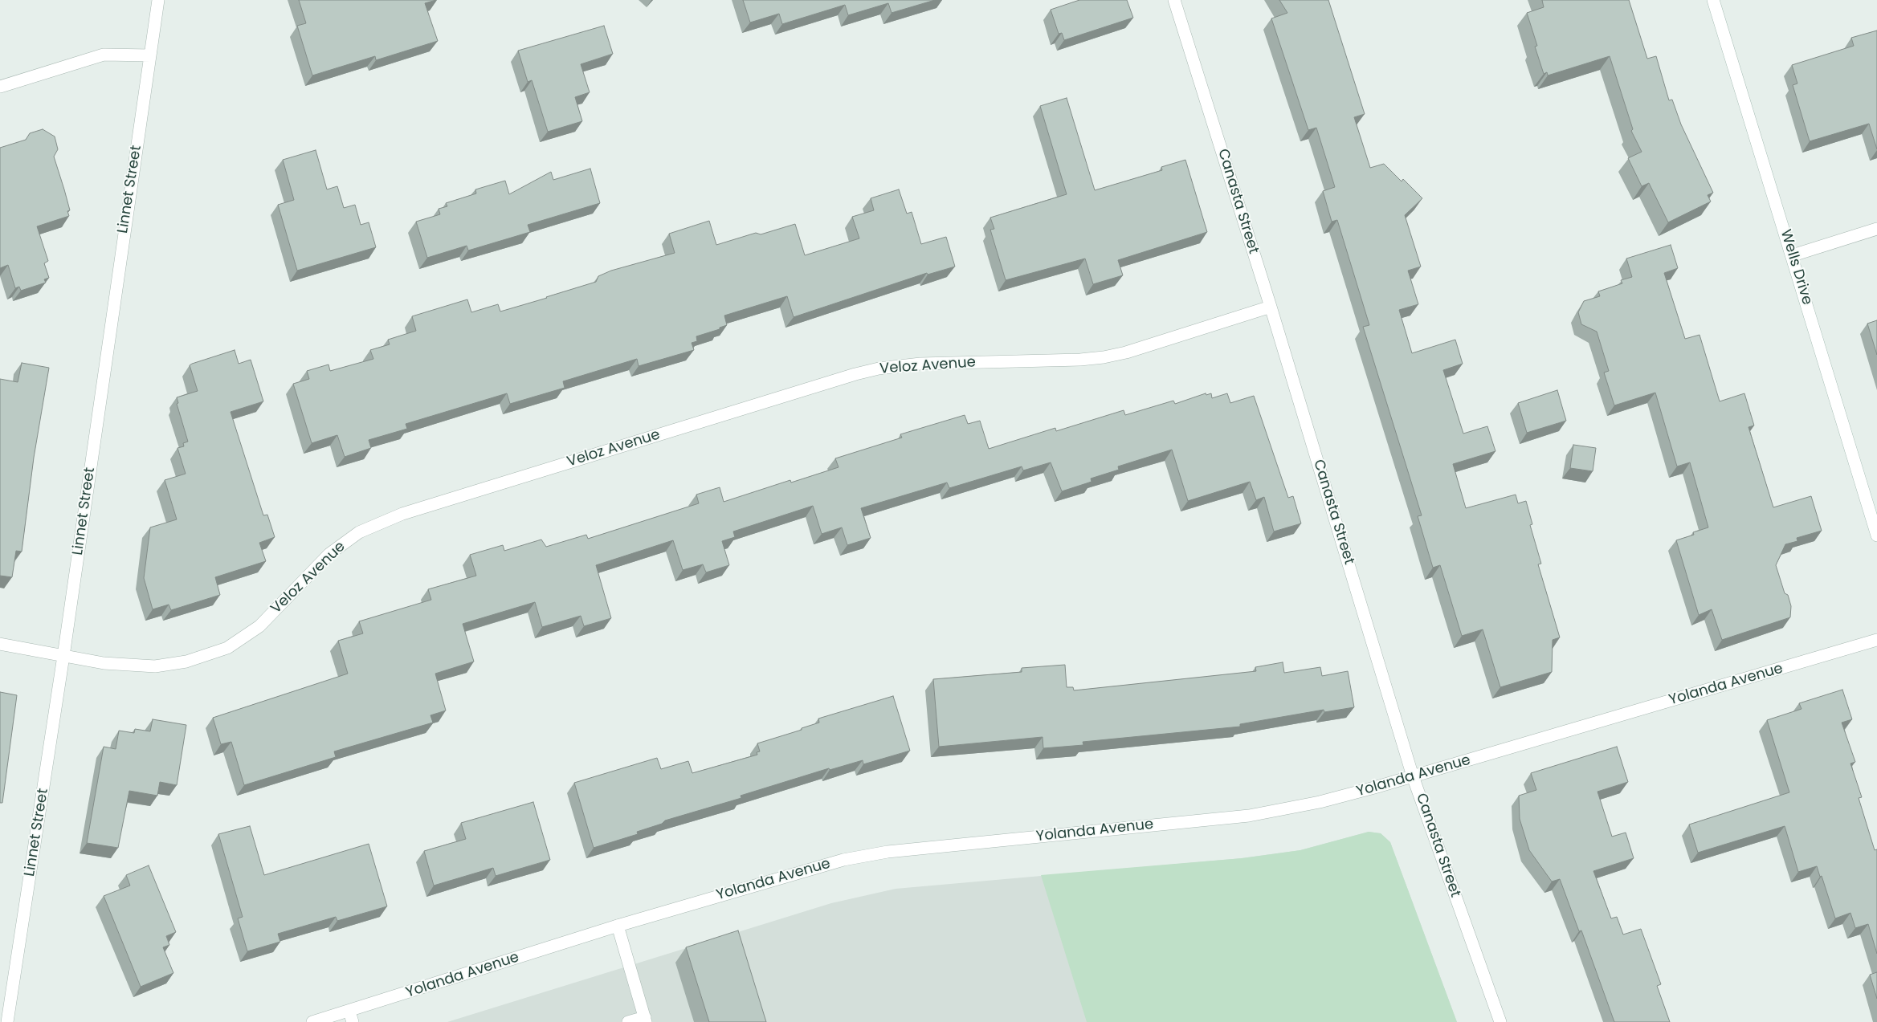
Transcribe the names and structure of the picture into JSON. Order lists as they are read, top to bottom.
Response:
{
  "streets": {
    "street": [
      "Linnet Street",
      "Canasta Street",
      "Wells Drive",
      "Veloz Avenue",
      "Yolanda Avenue"
    ]
  },
  "crossings": [
    ["Linnet Street", "Veloz Avenue"],
    ["Canasta Street", "Veloz Avenue"],
    ["Canasta Street", "Yolanda Avenue"]
  ]
}
